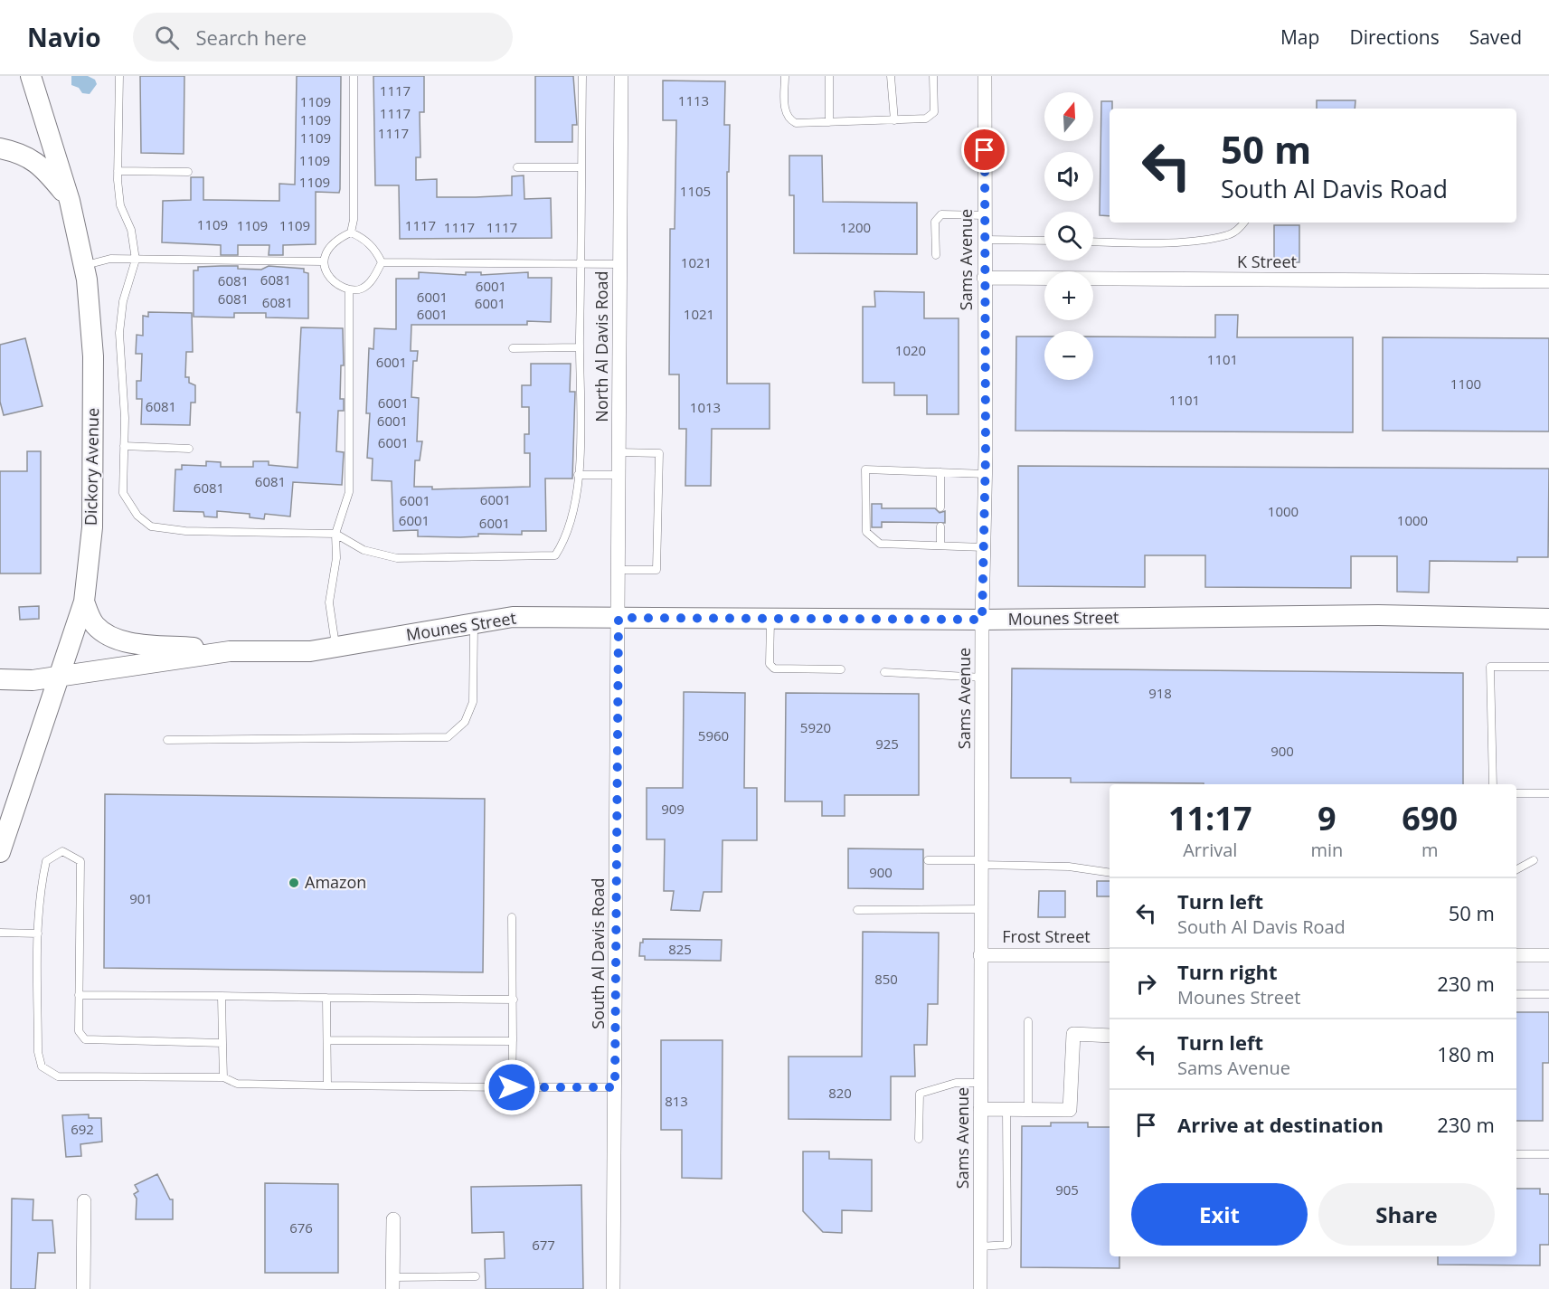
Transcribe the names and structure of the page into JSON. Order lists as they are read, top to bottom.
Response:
{
  "streets": {
    "main road": ["Dickory Avenue", "Mounes Street"],
    "street": [
      "Sams Avenue",
      "K Street",
      "North Al Davis Road",
      "Frost Street",
      "South Al Davis Road"
    ]
  },
  "crossings": [
    ["Sams Avenue", "K Street"],
    ["Sams Avenue", "Mounes Street"],
    ["Sams Avenue", "Frost Street"],
    ["North Al Davis Road", "Mounes Street"],
    ["North Al Davis Road", "South Al Davis Road"],
    ["Dickory Avenue", "Mounes Street"],
    ["Mounes Street", "South Al Davis Road"]
  ],
  "places": ["Amazon"],
  "house_numbers": [
    "1117",
    "1113",
    "1109",
    "1117",
    "1109",
    "1117",
    "1109",
    "1109",
    "1109",
    "1105",
    "1109",
    "1109",
    "1109",
    "1117",
    "1117",
    "1117",
    "1200",
    "1021",
    "6081",
    "6081",
    "6001",
    "6001",
    "6081",
    "6081",
    "6001",
    "6001",
    "1021",
    "1020",
    "1101",
    "6001",
    "1100",
    "1101",
    "6001",
    "6081",
    "1013",
    "6001",
    "6001",
    "6081",
    "6081",
    "6001",
    "6001",
    "1000",
    "6001",
    "1000",
    "6001",
    "918",
    "5920",
    "5960",
    "925",
    "900",
    "909",
    "900",
    "901",
    "825",
    "850",
    "820",
    "813",
    "692",
    "905",
    "676",
    "677"
  ],
  "north": "top",
  "page": {
    "header": "Navio",
    "search": "Search here",
    "nav": ["Map", "Directions", "Saved"],
    "map_buttons": ["+", "−"],
    "turn": ["50 m", "South Al Davis Road"],
    "eta": [
      "11:17",
      "Arrival",
      "9",
      "min",
      "690",
      "m"
    ],
    "list": [
      {
        "name": "Turn left",
        "note": "South Al Davis Road",
        "value": "50 m"
      },
      {
        "name": "Turn right",
        "note": "Mounes Street",
        "value": "230 m"
      },
      {
        "name": "Turn left",
        "note": "Sams Avenue",
        "value": "180 m"
      },
      {
        "name": "Arrive at destination",
        "value": "230 m"
      }
    ],
    "buttons": ["Exit", "Share"]
  }
}
